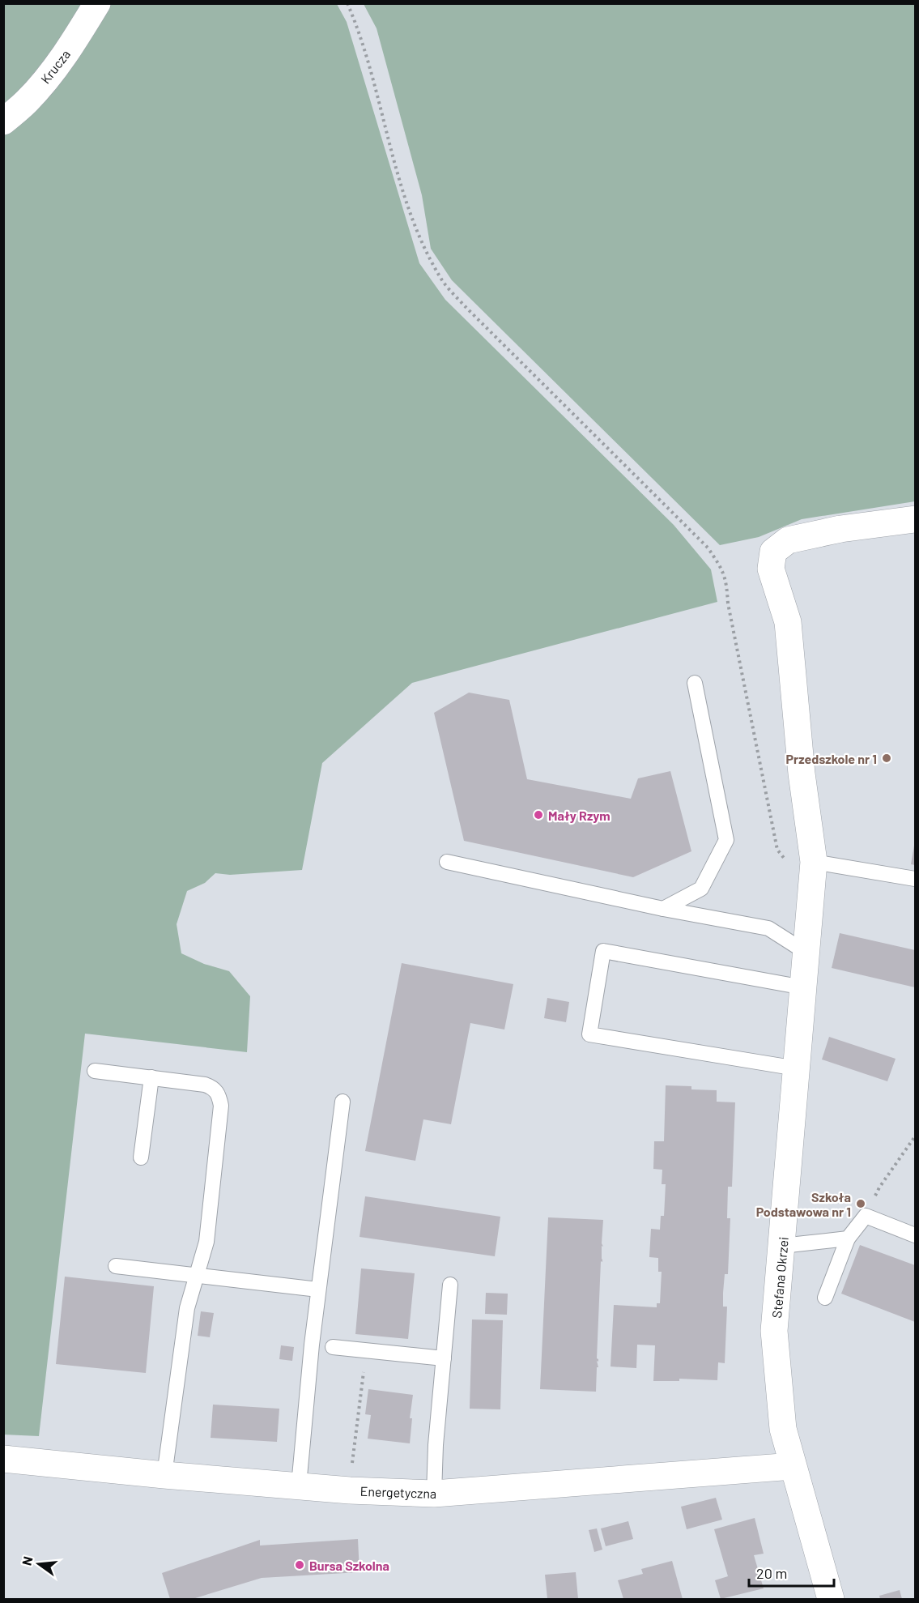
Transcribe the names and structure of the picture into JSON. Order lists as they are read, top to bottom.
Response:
{
  "streets": {
    "street": ["Krucza", "Stefana Okrzei", "Energetyczna"]
  },
  "crossings": [
    ["Stefana Okrzei", "Energetyczna"]
  ],
  "places": [
    "Przedszkole nr 1",
    "Mały Rzym",
    "Szkoła Podstawowa nr 1",
    "Bursa Szkolna"
  ],
  "scale_bar": "20 m",
  "north": "left"
}
